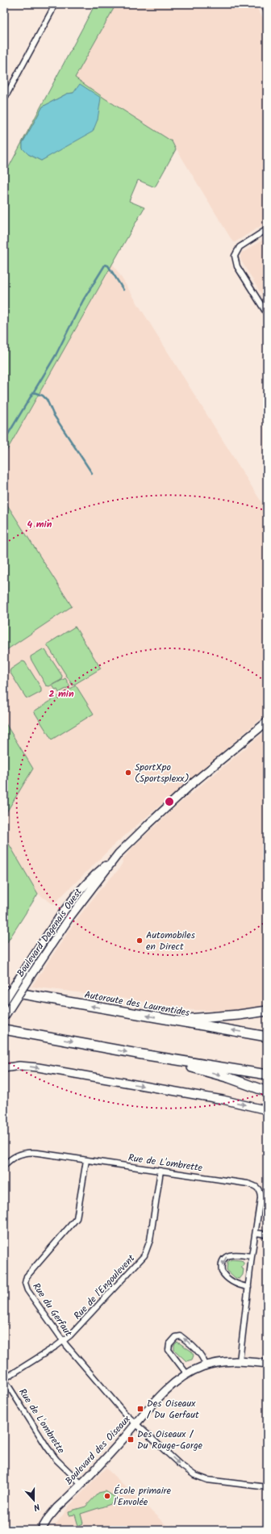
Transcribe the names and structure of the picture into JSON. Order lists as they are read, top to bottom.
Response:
{
  "streets": {
    "highway": ["Autoroute des Laurentides"],
    "main road": ["Boulevard Dagenais Ouest", "Boulevard des Oiseaux"],
    "street": ["Rue de L'ombrette", "Rue de l'Engoulevent", "Rue du Gerfaut"]
  },
  "crossings": [
    ["Rue de L'ombrette", "Rue de l'Engoulevent"],
    ["Rue de L'ombrette", "Rue du Gerfaut"],
    ["Rue de L'ombrette", "Boulevard des Oiseaux"],
    ["Rue de l'Engoulevent", "Rue du Gerfaut"],
    ["Rue du Gerfaut", "Boulevard des Oiseaux"]
  ],
  "places": {
    "other": ["SportXpo (Sportsplexx)", "Automobiles en Direct", "École primaire l'Envolée"],
    "transit": ["Des Oiseaux / Du Gerfaut", "Des Oiseaux / Du Rouge-Gorge"]
  },
  "north": "bottom",
  "rings": ["4 min", "2 min"]
}
